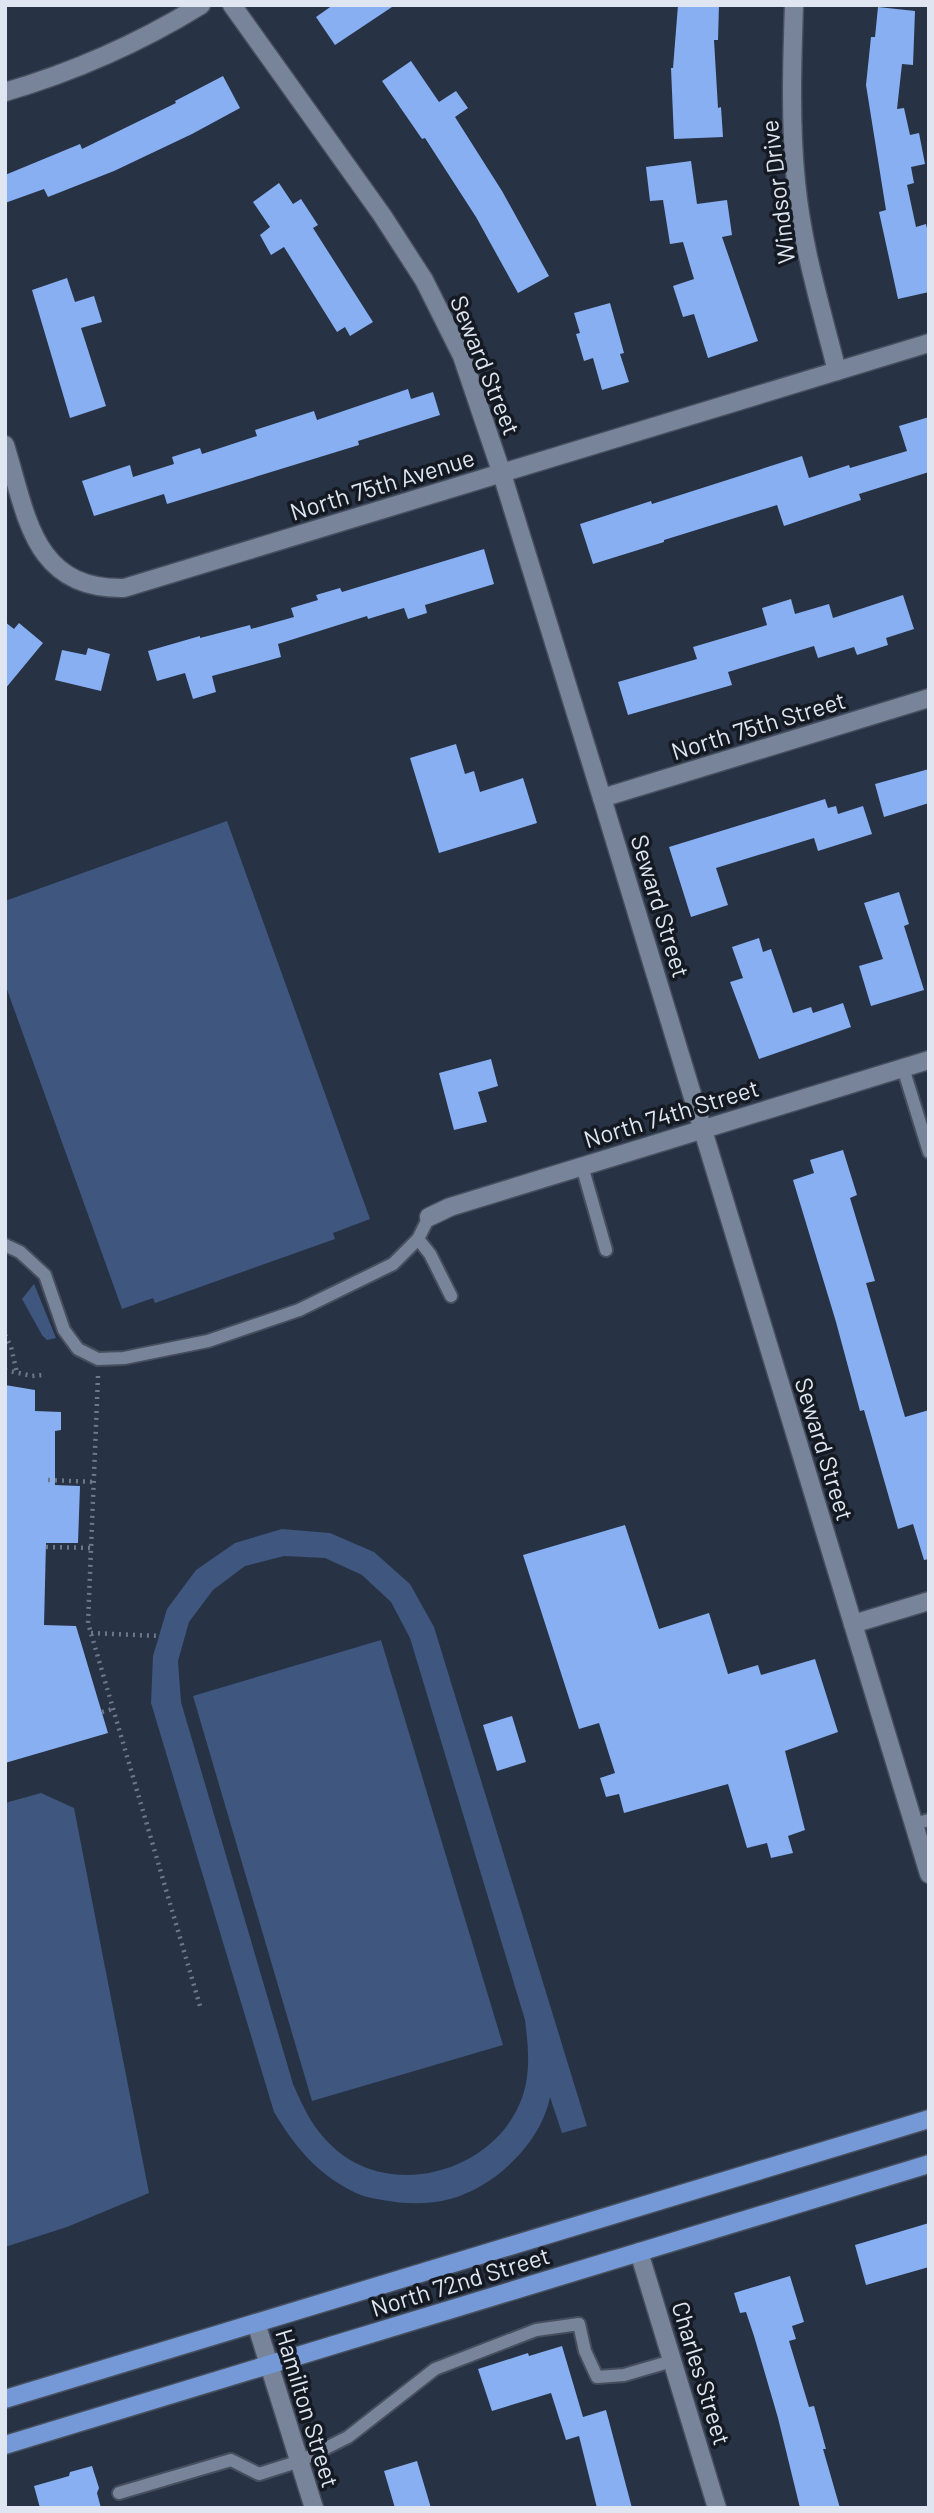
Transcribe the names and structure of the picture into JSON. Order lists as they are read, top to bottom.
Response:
{
  "streets": {
    "main road": ["North 72nd Street"],
    "street": [
      "Windsor Drive",
      "Seward Street",
      "North 75th Avenue",
      "North 75th Street",
      "North 74th Street",
      "Charles Street",
      "Hamilton Street"
    ]
  },
  "crossings": [
    ["Windsor Drive", "North 75th Avenue"],
    ["Seward Street", "North 75th Avenue"],
    ["Seward Street", "North 75th Street"],
    ["Seward Street", "North 74th Street"],
    ["North 72nd Street", "Charles Street"],
    ["North 72nd Street", "Hamilton Street"]
  ]
}
